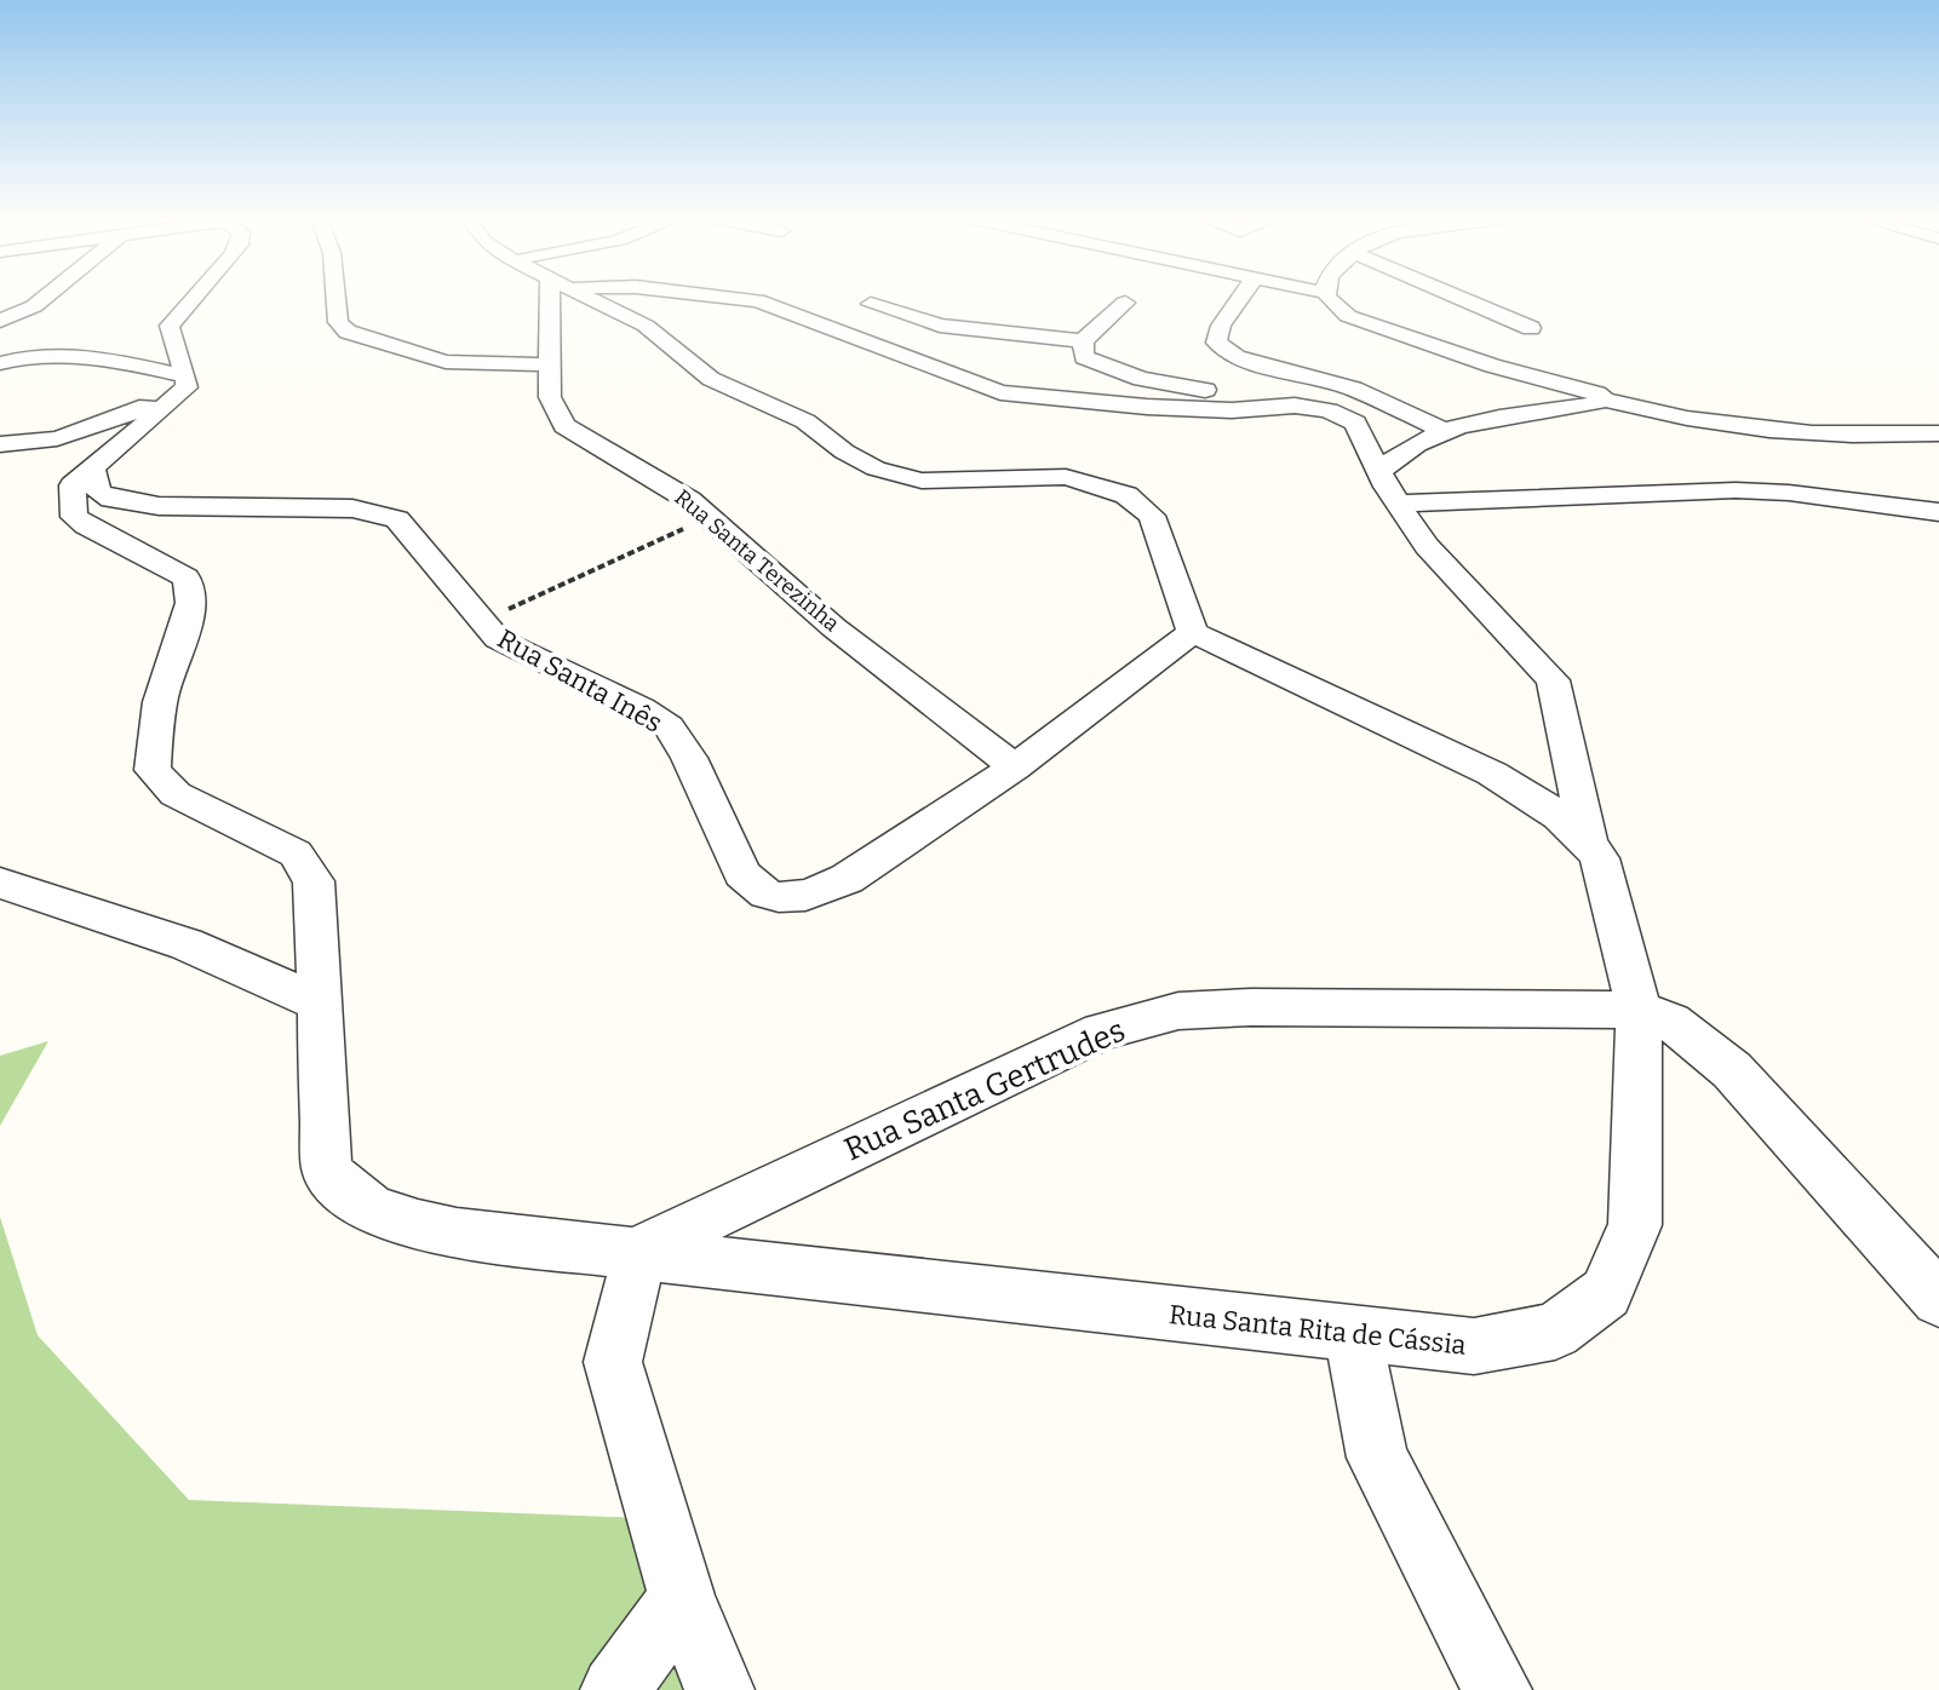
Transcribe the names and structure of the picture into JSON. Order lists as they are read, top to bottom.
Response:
{
  "streets": {
    "street": [
      "Rua Santa Terezinha",
      "Rua Santa Inês",
      "Rua Santa Gertrudes",
      "Rua Santa Rita de Cássia"
    ]
  },
  "crossings": [
    ["Rua Santa Terezinha", "Rua Santa Inês"],
    ["Rua Santa Inês", "Rua Santa Rita de Cássia"],
    ["Rua Santa Gertrudes", "Rua Santa Rita de Cássia"]
  ]
}
